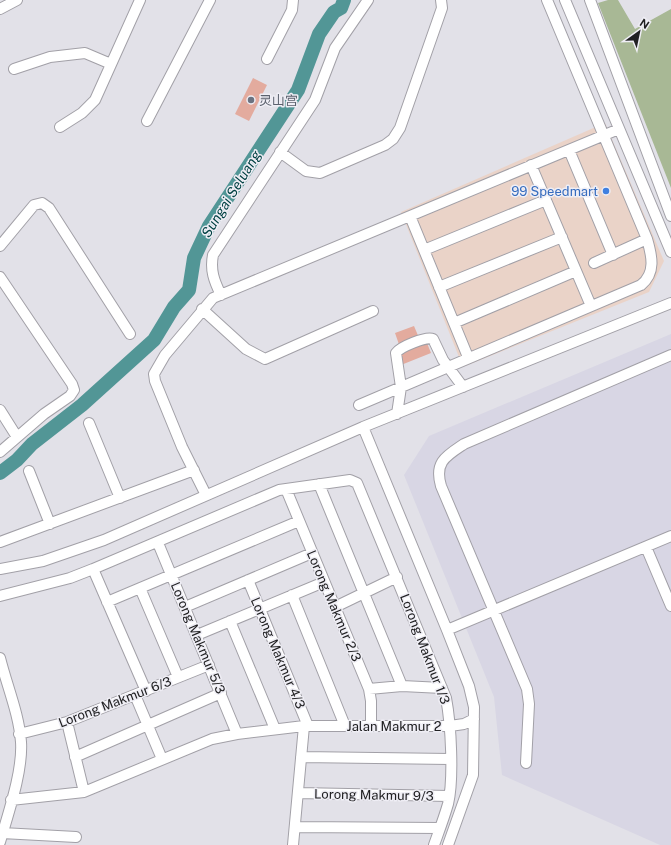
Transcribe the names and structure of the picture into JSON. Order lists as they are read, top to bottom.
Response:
{
  "streets": {
    "street": [
      "Lorong Makmur 2/3",
      "Lorong Makmur 5/3",
      "Lorong Makmur 1/3",
      "Lorong Makmur 4/3",
      "Lorong Makmur 6/3",
      "Jalan Makmur 2",
      "Lorong Makmur 9/3"
    ]
  },
  "crossings": [
    ["Lorong Makmur 2/3", "Jalan Makmur 2"],
    ["Lorong Makmur 5/3", "Lorong Makmur 6/3"],
    ["Lorong Makmur 5/3", "Jalan Makmur 2"],
    ["Lorong Makmur 1/3", "Jalan Makmur 2"],
    ["Lorong Makmur 1/3", "Lorong Makmur 9/3"],
    ["Lorong Makmur 4/3", "Jalan Makmur 2"]
  ],
  "water": ["Sungai Seluang"],
  "places": ["灵山宫", "99 Speedmart"],
  "north": "top right"
}
